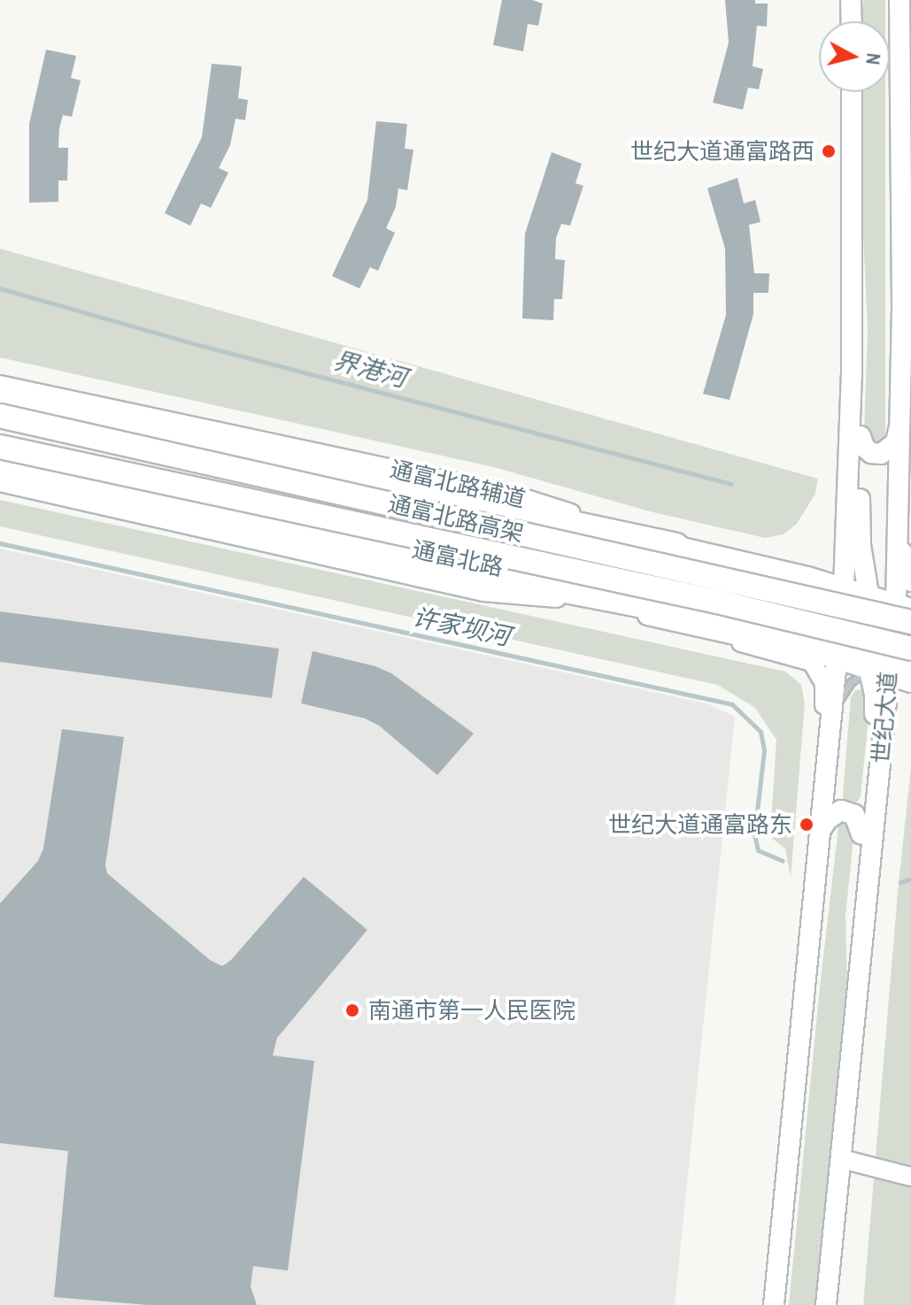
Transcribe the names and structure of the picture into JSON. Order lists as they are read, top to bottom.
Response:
{
  "streets": {
    "highway": ["通富北路高架"],
    "main road": ["通富北路", "世纪大道"],
    "street": ["通富北路辅道"]
  },
  "crossings": [
    ["通富北路高架", "世纪大道"],
    ["通富北路", "世纪大道"]
  ],
  "water": ["界港河", "许家坝河"],
  "places": ["世纪大道通富路西", "世纪大道通富路东", "南通市第一人民医院"],
  "north": "right"
}
